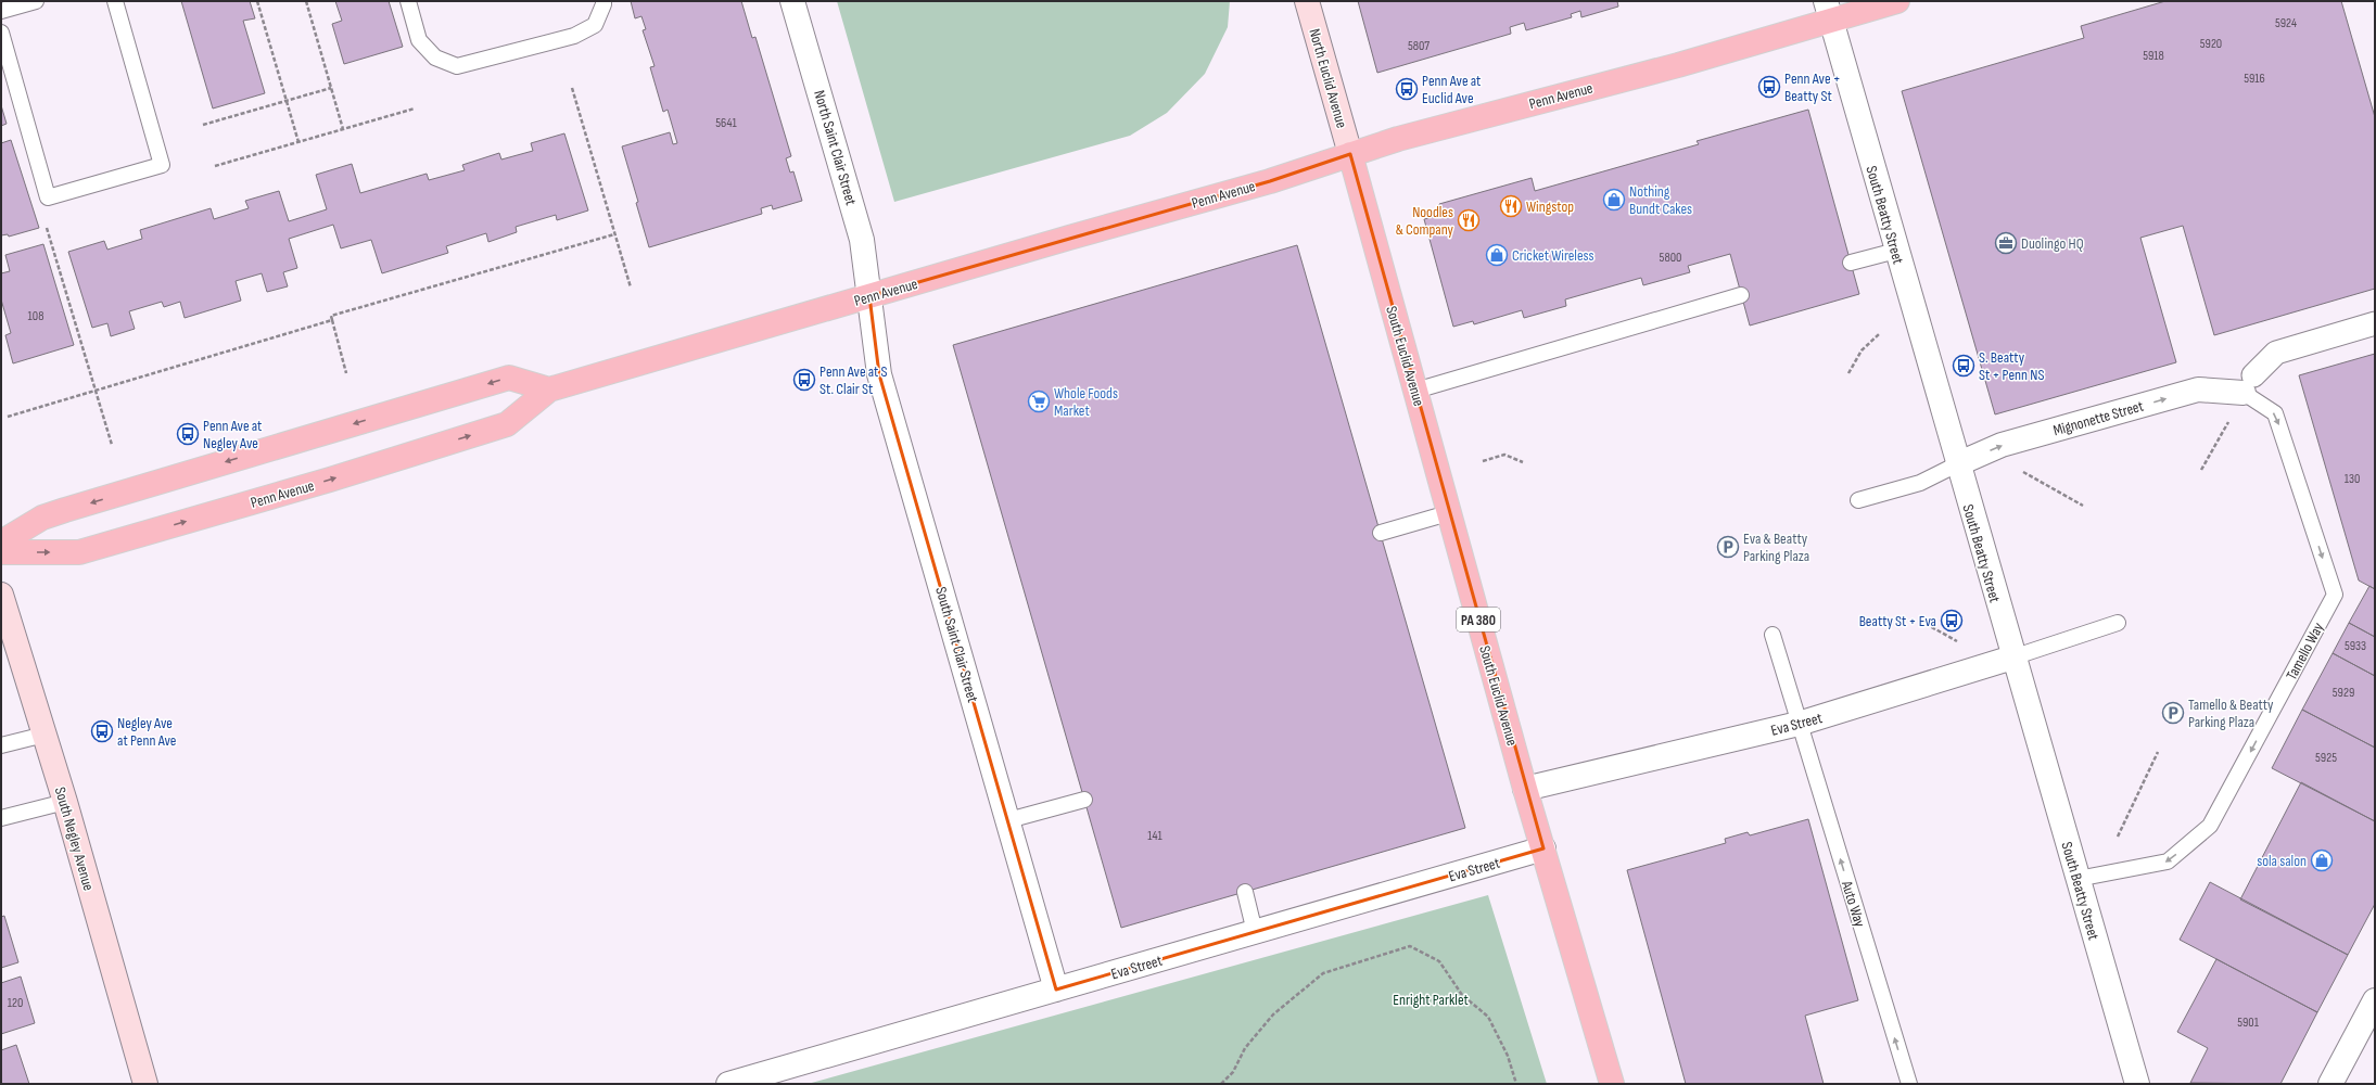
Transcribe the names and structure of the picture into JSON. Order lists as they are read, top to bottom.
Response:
{
  "streets": {
    "main road": [
      "North Euclid Avenue",
      "Penn Avenue",
      "South Euclid Avenue",
      "PA 380",
      "South Negley Avenue"
    ],
    "street": [
      "North Saint Clair Street",
      "South Beatty Street",
      "Mignonette Street",
      "South Saint Clair Street",
      "Eva Street"
    ],
    "lane": ["Tamello Way", "Auto Way"]
  },
  "crossings": [
    ["North Euclid Avenue", "Penn Avenue"],
    ["North Euclid Avenue", "South Euclid Avenue"],
    ["Penn Avenue", "North Saint Clair Street"],
    ["Penn Avenue", "South Beatty Street"],
    ["Penn Avenue", "South Euclid Avenue"],
    ["Penn Avenue", "South Saint Clair Street"],
    ["North Saint Clair Street", "South Saint Clair Street"],
    ["South Beatty Street", "Mignonette Street"],
    ["South Beatty Street", "Tamello Way"],
    ["South Beatty Street", "Eva Street"],
    ["South Euclid Avenue", "Eva Street"],
    ["Mignonette Street", "Tamello Way"],
    ["South Saint Clair Street", "Eva Street"],
    ["Eva Street", "Auto Way"]
  ],
  "one_way": ["Mignonette Street", "Tamello Way", "Auto Way"],
  "parks": ["Enright Parklet"],
  "places": {
    "bus stop": [
      "Penn Ave + Beatty St",
      "Penn Ave at Euclid Ave",
      "S. Beatty St + Penn NS",
      "Penn Ave at S St. Clair St",
      "Penn Ave at Negley Ave",
      "Beatty St + Eva",
      "Negley Ave at Penn Ave"
    ],
    "shop": ["Nothing Bundt Cakes", "Cricket Wireless", "sola salon"],
    "restaurant": ["Wingstop", "Noodles & Company"],
    "office": ["Duolingo HQ"],
    "supermarket": ["Whole Foods Market"],
    "parking": ["Eva & Beatty Parking Plaza", "Tamello & Beatty Parking Plaza"]
  },
  "house_numbers": [
    "5924",
    "5920",
    "5807",
    "5918",
    "5916",
    "5641",
    "5800",
    "108",
    "130",
    "5933",
    "5929",
    "5925",
    "141",
    "120",
    "5901"
  ]
}
